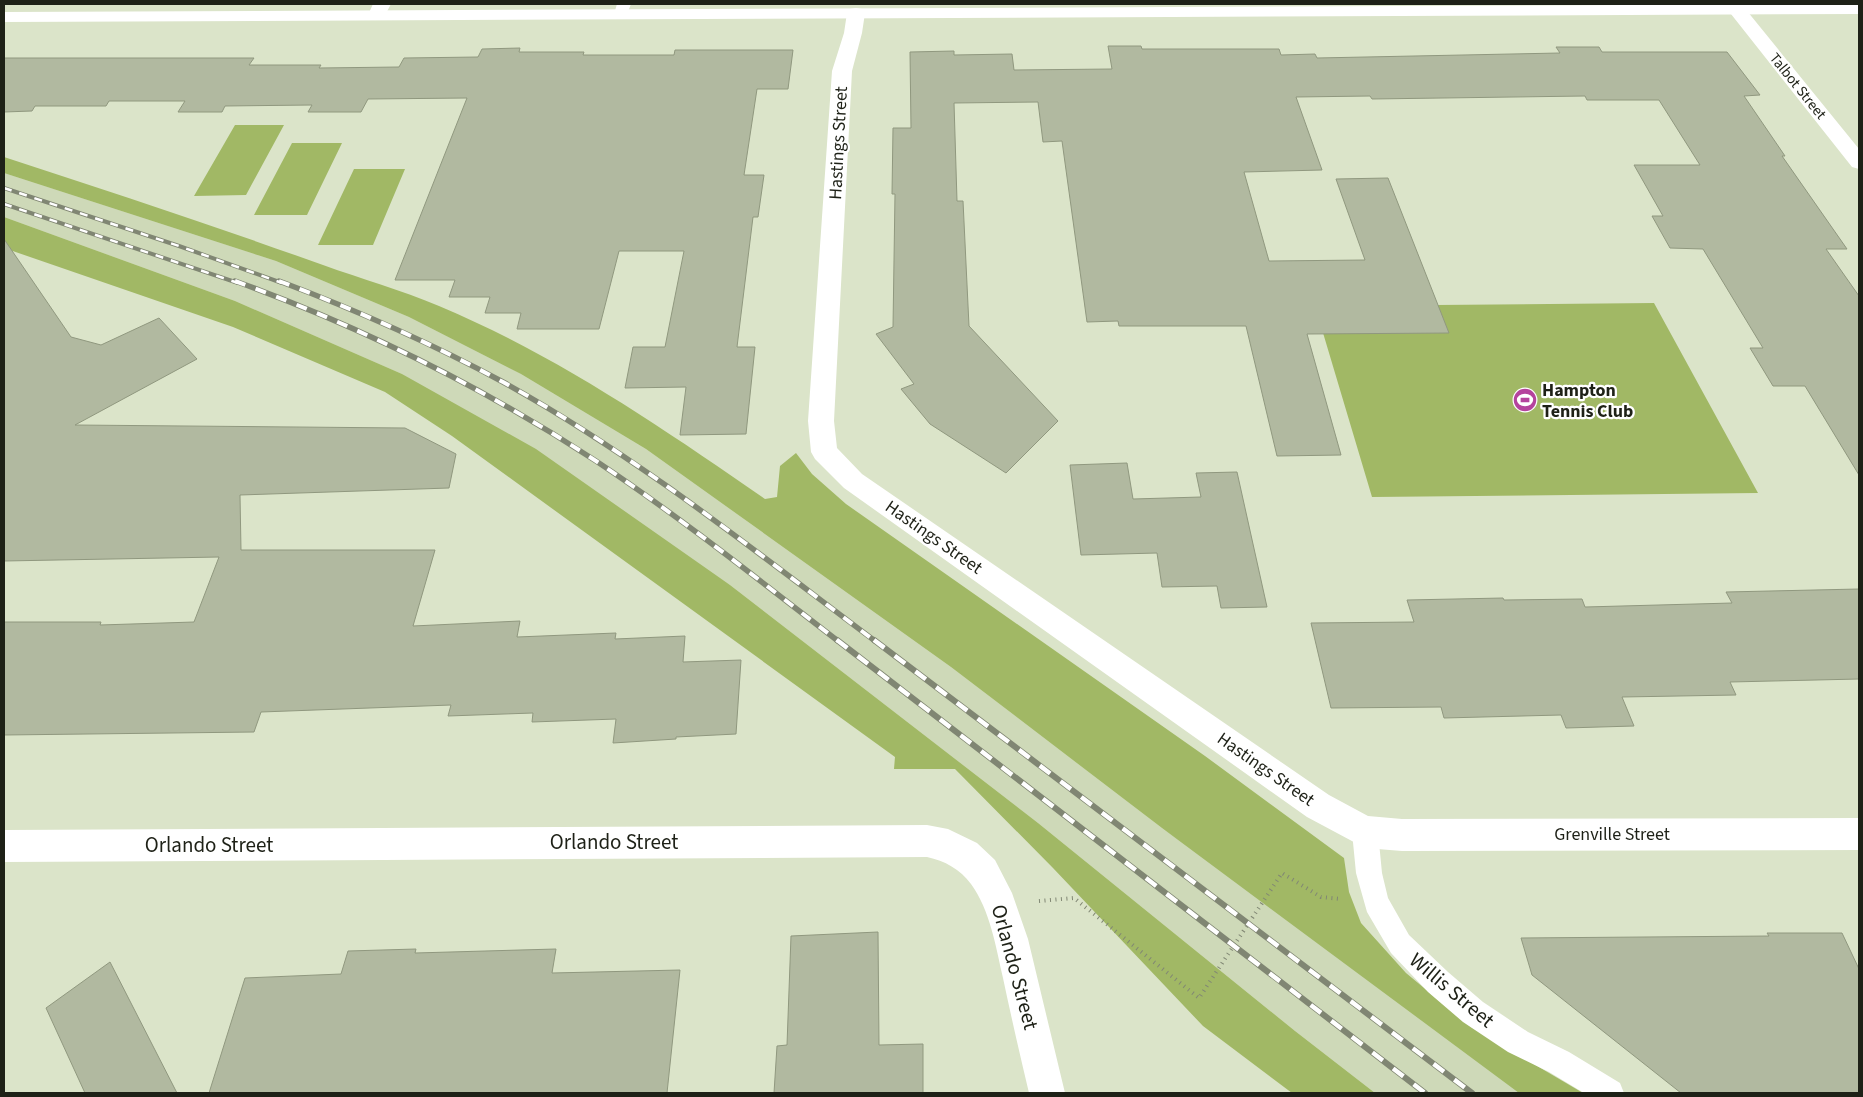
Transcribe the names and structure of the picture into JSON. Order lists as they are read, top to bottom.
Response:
{
  "streets": {
    "street": [
      "Talbot Street",
      "Hastings Street",
      "Grenville Street",
      "Orlando Street"
    ],
    "lane": ["Willis Street"]
  },
  "crossings": [
    ["Hastings Street", "Grenville Street"],
    ["Hastings Street", "Willis Street"],
    ["Grenville Street", "Willis Street"]
  ],
  "places": {
    "sports": ["Hampton Tennis Club"]
  }
}
